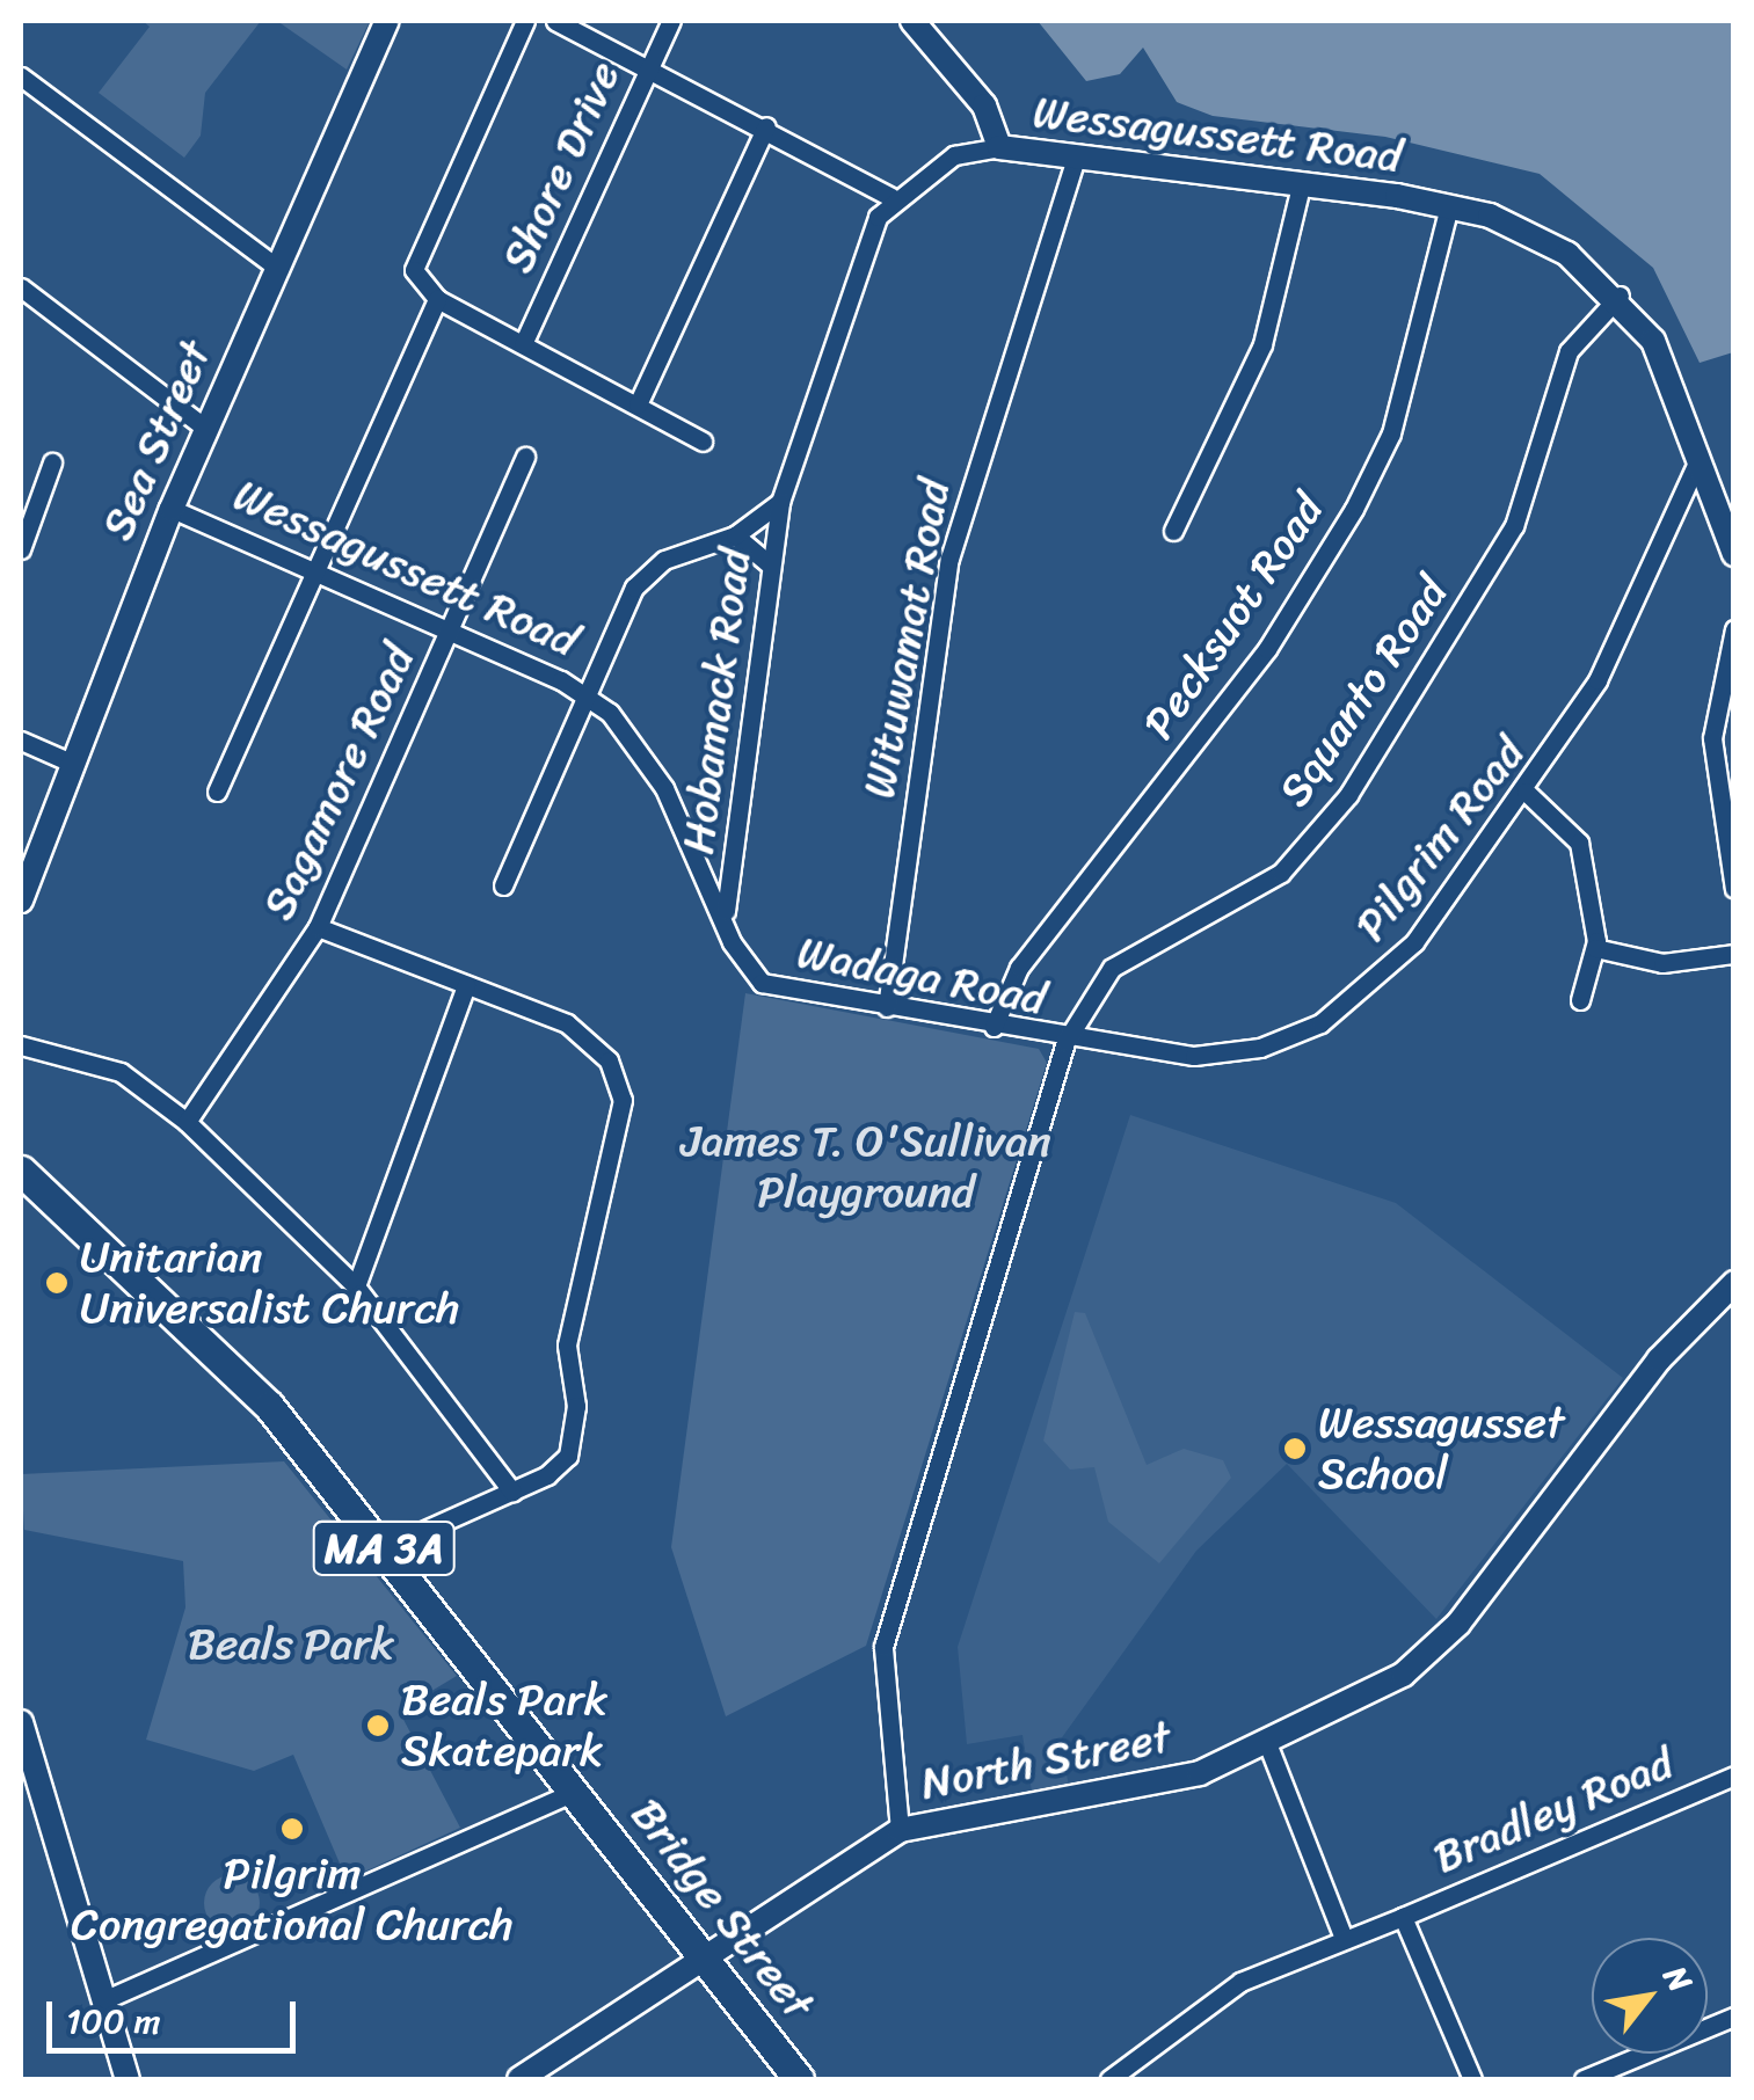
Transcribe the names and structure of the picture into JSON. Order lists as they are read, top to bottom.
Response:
{
  "streets": {
    "main road": ["MA 3A", "Bridge Street"],
    "street": [
      "Wessagussett Road",
      "Shore Drive",
      "Sea Street",
      "Pecksuot Road",
      "Wituwamat Road",
      "Squanto Road",
      "Hobamack Road",
      "Sagamore Road",
      "Pilgrim Road",
      "Wadaga Road",
      "North Street",
      "Bradley Road"
    ]
  },
  "crossings": [
    ["Wessagussett Road", "Sea Street"],
    ["Wessagussett Road", "Pecksuot Road"],
    ["Wessagussett Road", "Wituwamat Road"],
    ["Wessagussett Road", "Squanto Road"],
    ["Wessagussett Road", "Hobamack Road"],
    ["Wessagussett Road", "Sagamore Road"],
    ["Wessagussett Road", "Pilgrim Road"],
    ["Wessagussett Road", "Wadaga Road"],
    ["Pecksuot Road", "Wadaga Road"],
    ["Wituwamat Road", "Wadaga Road"],
    ["Squanto Road", "Pilgrim Road"],
    ["Squanto Road", "Wadaga Road"],
    ["Hobamack Road", "Wadaga Road"],
    ["Pilgrim Road", "Wadaga Road"],
    ["North Street", "Bridge Street"]
  ],
  "parks": ["James T. O'Sullivan Playground", "Beals Park"],
  "places": [
    "Unitarian Universalist Church",
    "Wessagusset School",
    "Beals Park Skatepark",
    "Pilgrim Congregational Church"
  ],
  "scale_bar": "100 m",
  "north": "top right"
}
